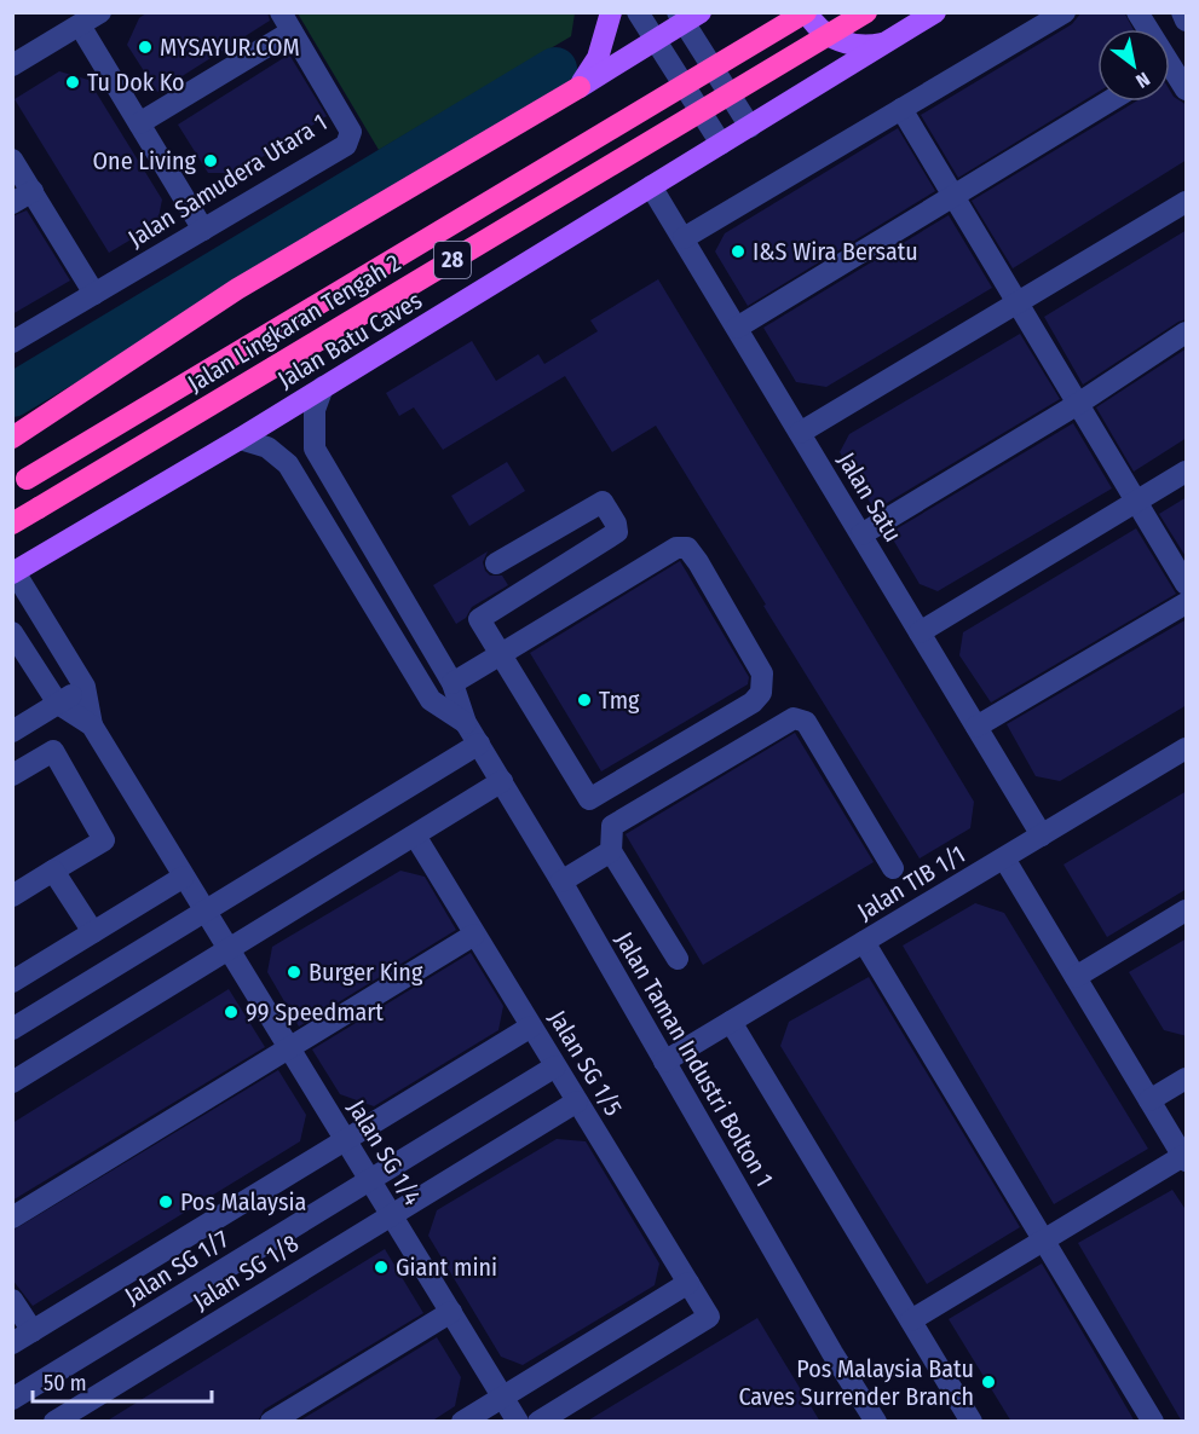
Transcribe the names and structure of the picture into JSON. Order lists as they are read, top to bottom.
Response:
{
  "streets": {
    "highway": ["28", "Jalan Lingkaran Tengah 2"],
    "main road": ["Jalan Batu Caves"],
    "street": [
      "Jalan Samudera Utara 1",
      "Jalan Satu",
      "Jalan TIB 1/1",
      "Jalan Taman Industri Bolton 1",
      "Jalan SG 1/5",
      "Jalan SG 1/4",
      "Jalan SG 1/7",
      "Jalan SG 1/8"
    ]
  },
  "crossings": [
    ["Jalan Batu Caves", "Jalan Satu"],
    ["Jalan Batu Caves", "Jalan Taman Industri Bolton 1"],
    ["Jalan Satu", "Jalan TIB 1/1"],
    ["Jalan TIB 1/1", "Jalan Taman Industri Bolton 1"],
    ["Jalan SG 1/5", "Jalan SG 1/7"],
    ["Jalan SG 1/5", "Jalan SG 1/8"],
    ["Jalan SG 1/4", "Jalan SG 1/7"],
    ["Jalan SG 1/4", "Jalan SG 1/8"]
  ],
  "places": [
    "MYSAYUR.COM",
    "Tu Dok Ko",
    "One Living",
    "I&S Wira Bersatu",
    "Tmg",
    "Burger King",
    "99 Speedmart",
    "Pos Malaysia",
    "Giant mini",
    "Pos Malaysia Batu Caves Surrender Branch"
  ],
  "scale_bar": "50 m",
  "north": "bottom right"
}
